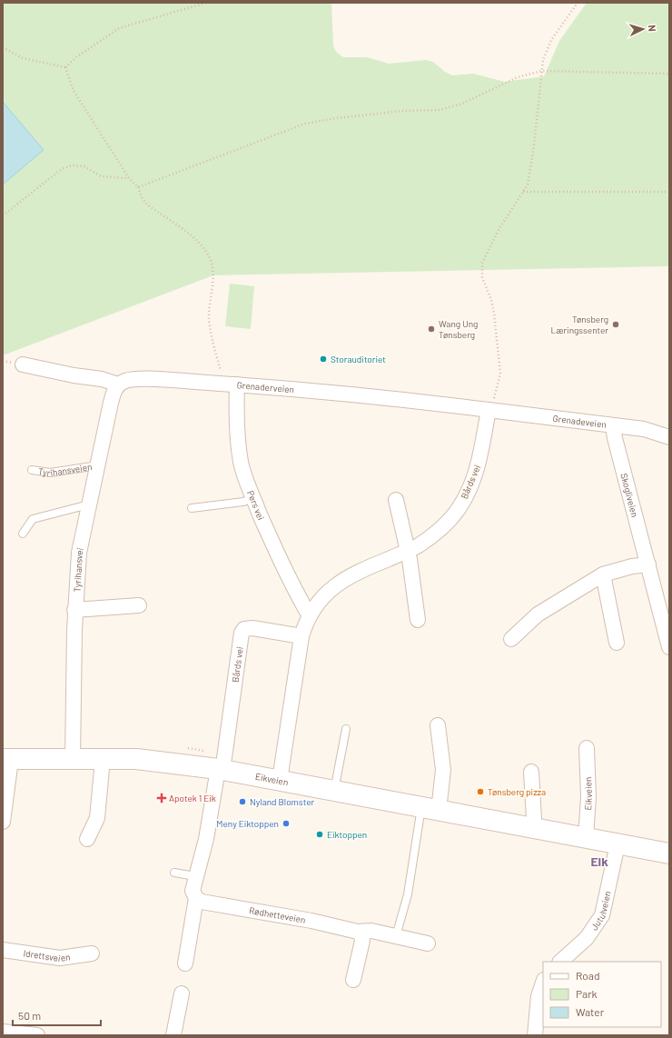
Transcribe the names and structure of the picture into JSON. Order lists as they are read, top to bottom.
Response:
{
  "streets": {
    "main road": ["Eikveien"],
    "street": [
      "Grenaderveien",
      "Grenadeveien",
      "Bårds vei",
      "Skogliveien",
      "Pers vei",
      "Tyrihansvei",
      "Jutulveien",
      "Rødhetteveien",
      "Idrettsveien"
    ],
    "lane": ["Tyrihansveien"]
  },
  "crossings": [
    ["Grenaderveien", "Grenadeveien"],
    ["Grenaderveien", "Bårds vei"],
    ["Grenaderveien", "Pers vei"],
    ["Grenaderveien", "Tyrihansvei"],
    ["Grenadeveien", "Bårds vei"],
    ["Grenadeveien", "Skogliveien"],
    ["Tyrihansveien", "Tyrihansvei"],
    ["Bårds vei", "Pers vei"],
    ["Bårds vei", "Eikveien"],
    ["Tyrihansvei", "Eikveien"],
    ["Eikveien", "Jutulveien"]
  ],
  "districts": ["Eik"],
  "places": {
    "other": [
      "Tønsberg Læringssenter",
      "Wang Ung Tønsberg",
      "Storauditoriet",
      "Tønsberg pizza",
      "Nyland Blomster",
      "Meny Eiktoppen",
      "Eiktoppen"
    ],
    "health": ["Apotek 1 Eik"]
  },
  "legend": ["Road", "Park", "Water"],
  "scale_bar": "50 m",
  "north": "right"
}
